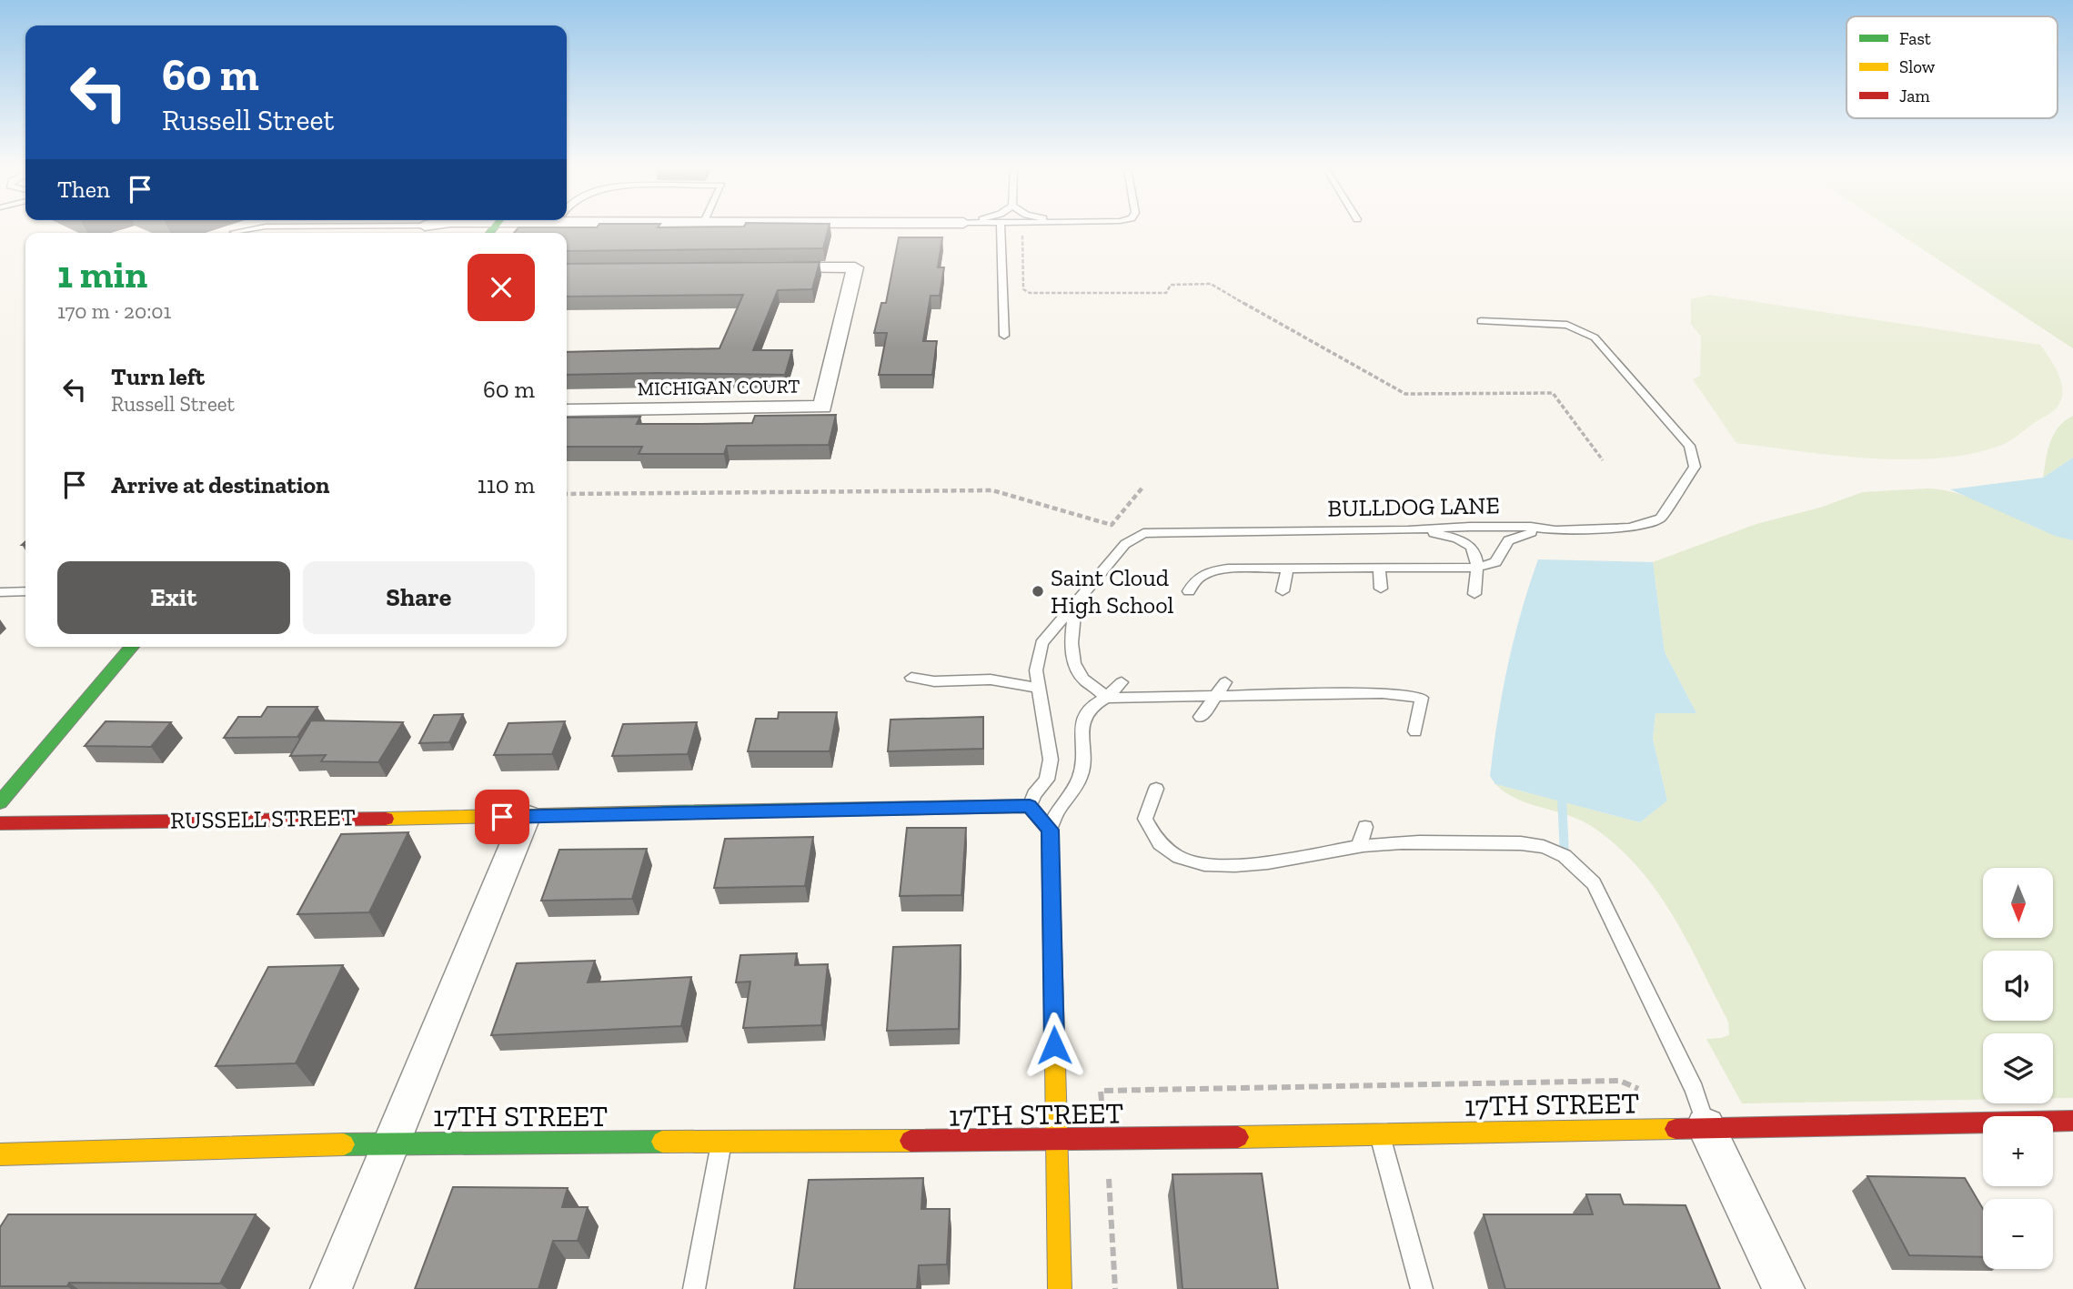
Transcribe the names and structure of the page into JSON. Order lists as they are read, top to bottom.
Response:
{
  "streets": {
    "street": ["MICHIGAN COURT", "RUSSELL STREET", "17TH STREET"],
    "lane": ["BULLDOG LANE"]
  },
  "crossings": [
    ["BULLDOG LANE", "RUSSELL STREET"]
  ],
  "places": ["Saint Cloud High School"],
  "legend": ["Fast", "Slow", "Jam"],
  "north": "bottom",
  "page": {
    "turn": ["60 m", "Russell Street"],
    "then": "Then",
    "heading": ["1 min", "170 m · 20:01"],
    "list": [
      {
        "name": "Turn left",
        "note": "Russell Street",
        "value": "60 m"
      },
      {
        "name": "Arrive at destination",
        "value": "110 m"
      }
    ],
    "buttons": ["Exit", "Share"],
    "map_buttons": ["+", "−"]
  }
}
